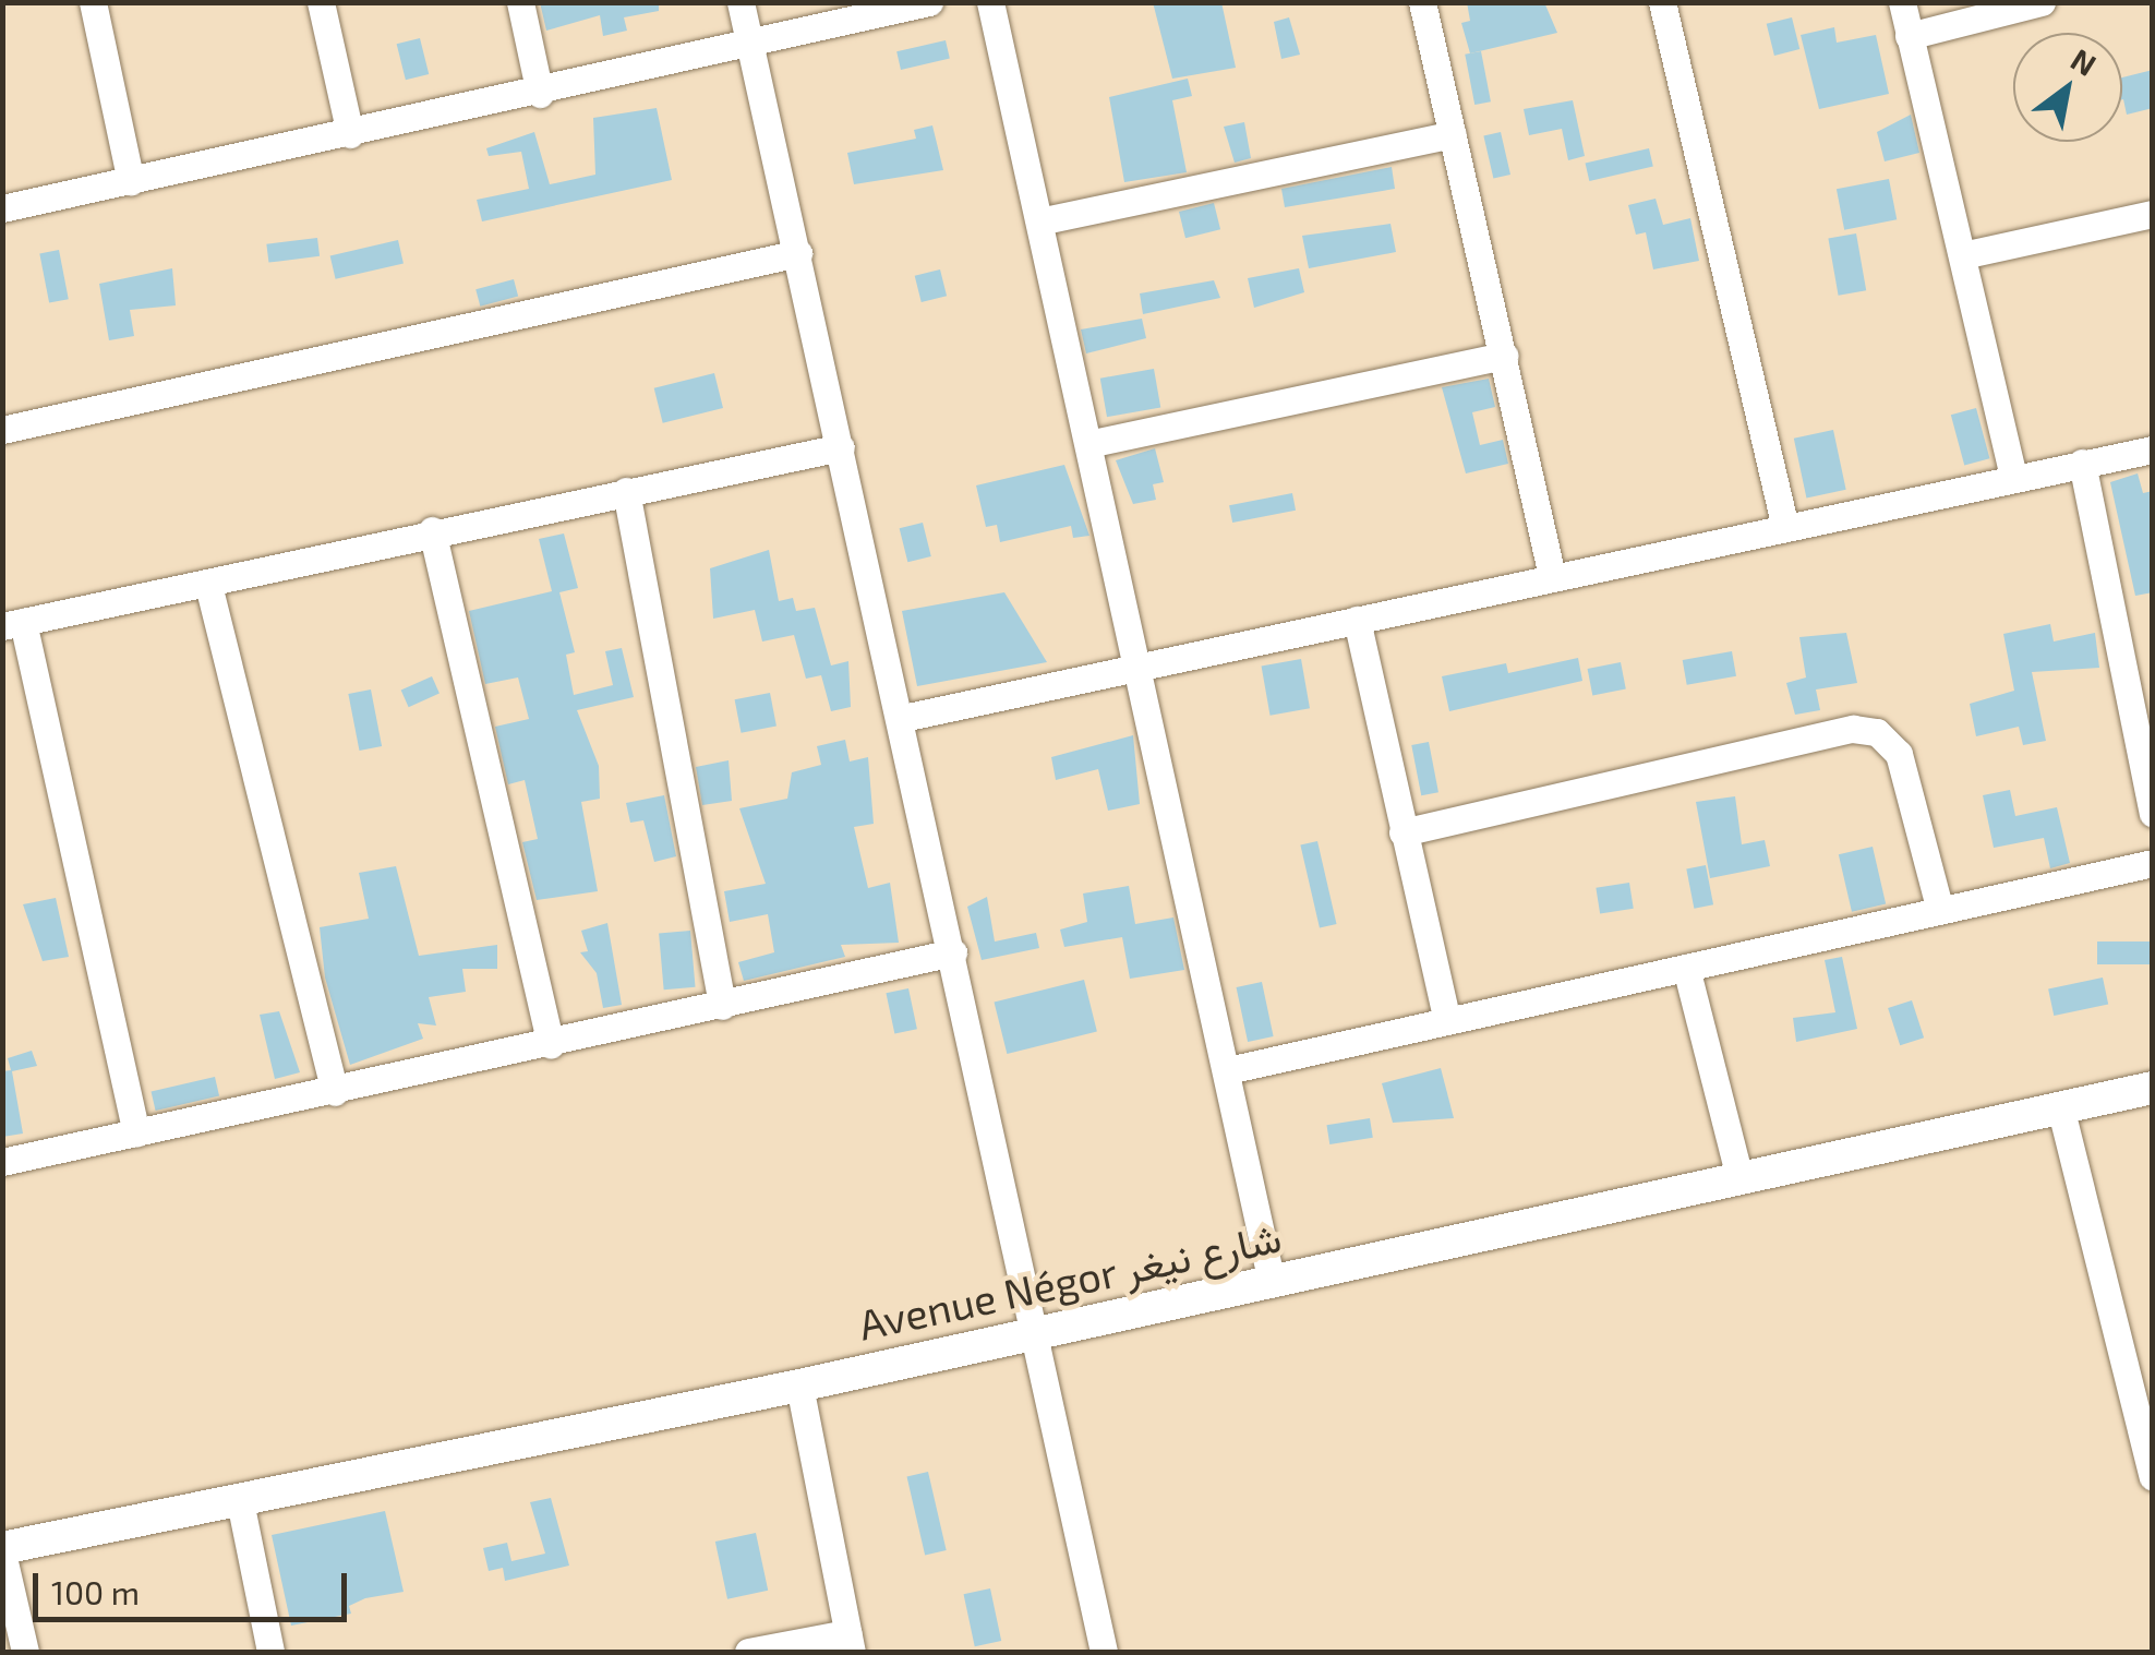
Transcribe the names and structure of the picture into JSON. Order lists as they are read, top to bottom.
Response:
{
  "streets": {
    "main road": ["Avenue Négor شارع نيغر"]
  },
  "scale_bar": "100 m",
  "north": "top right"
}
